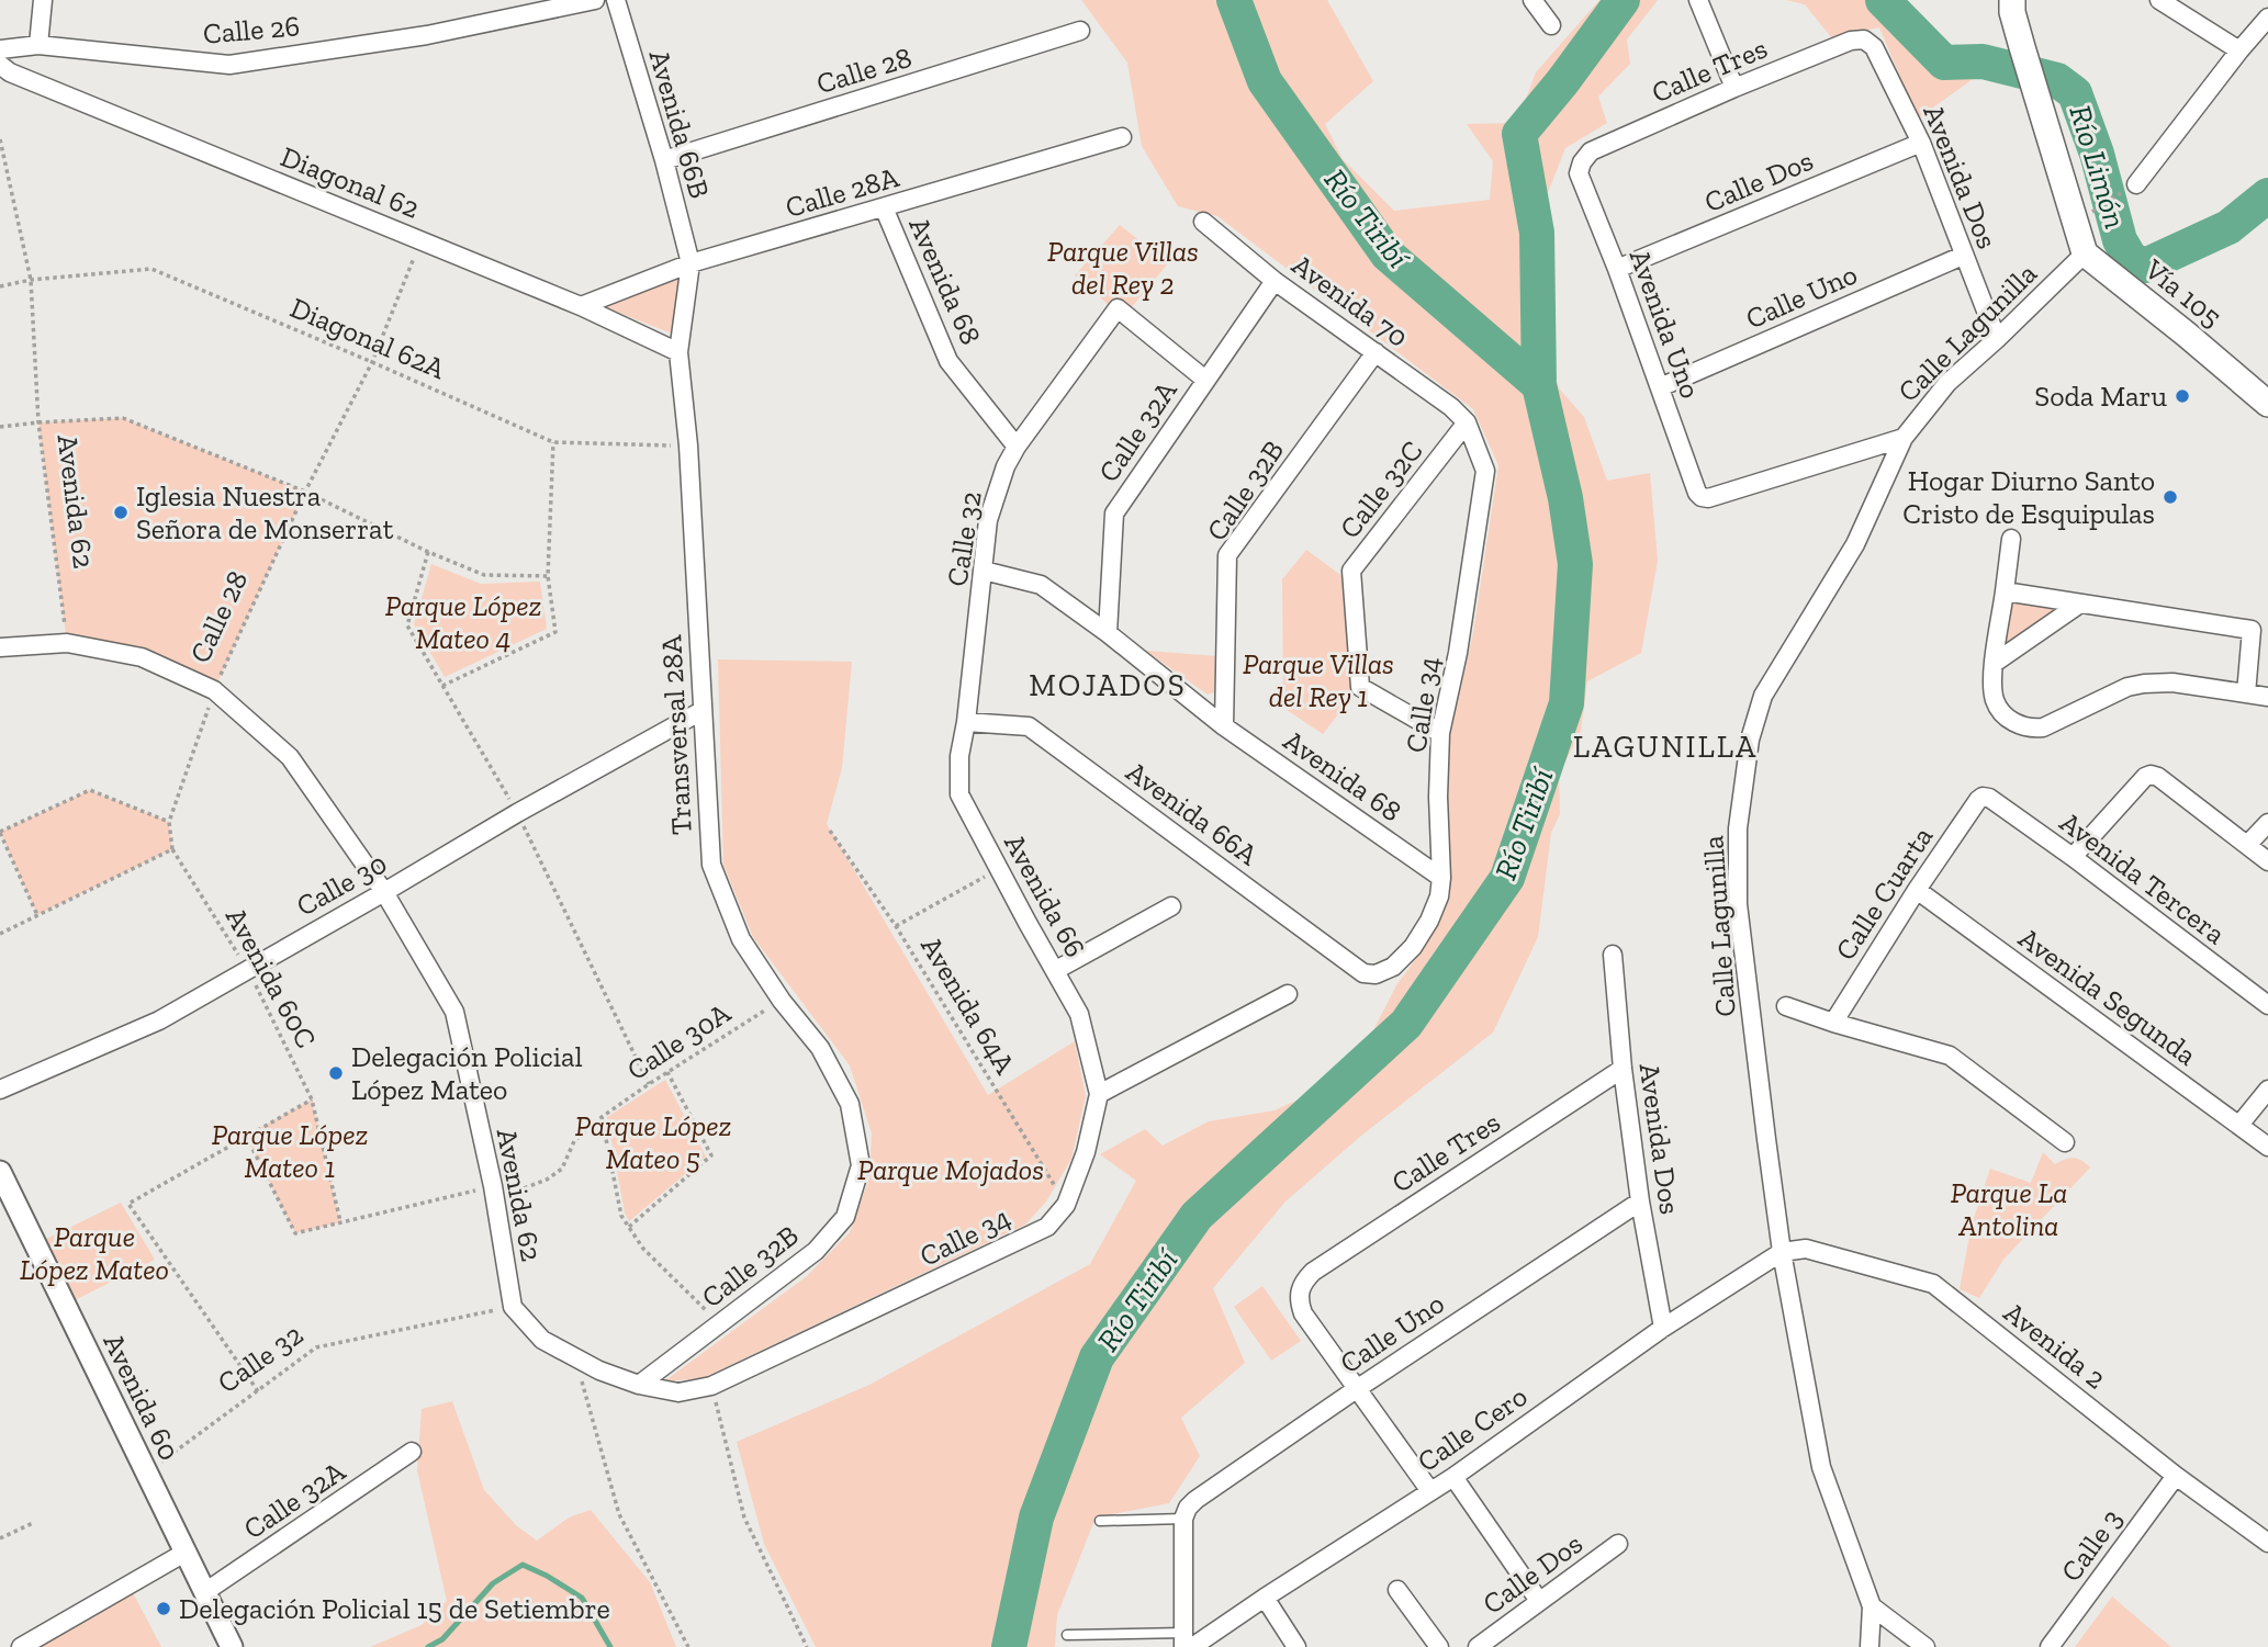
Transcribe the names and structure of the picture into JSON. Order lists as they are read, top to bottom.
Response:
{
  "streets": {
    "main road": ["Vía 105"],
    "street": [
      "Calle 26",
      "Calle 28",
      "Calle Tres",
      "Avenida 66B",
      "Avenida Dos",
      "Calle Dos",
      "Diagonal 62",
      "Calle 28A",
      "Avenida 68",
      "Calle Uno",
      "Avenida 70",
      "Avenida Uno",
      "Calle Lagunilla",
      "Calle 32A",
      "Calle 32C",
      "Calle 32B",
      "Avenida 62",
      "Calle 32",
      "Calle 34",
      "Transversal 28A",
      "Avenida 66A",
      "Avenida Tercera",
      "Calle 30",
      "Calle Cuarta",
      "Avenida 66",
      "Avenida Segunda",
      "Avenida 2",
      "Avenida 60",
      "Calle Cero",
      "Calle 3"
    ],
    "path": [
      "Diagonal 62A",
      "Avenida 60C",
      "Avenida 64A",
      "Calle 30A"
    ]
  },
  "crossings": [
    ["Calle 28", "Avenida 66B"],
    ["Calle 28", "Diagonal 62"],
    ["Calle 28", "Diagonal 62A"],
    ["Calle 28", "Avenida 62"],
    ["Calle 28", "Avenida 60C"],
    ["Calle Tres", "Avenida Dos"],
    ["Calle Tres", "Calle Uno"],
    ["Calle Tres", "Avenida Uno"],
    ["Avenida 66B", "Calle 28A"],
    ["Avenida 66B", "Transversal 28A"],
    ["Avenida Dos", "Calle Dos"],
    ["Avenida Dos", "Calle Uno"],
    ["Avenida Dos", "Calle Lagunilla"],
    ["Avenida Dos", "Calle Cero"],
    ["Calle Dos", "Avenida Uno"],
    ["Diagonal 62", "Calle 28A"],
    ["Diagonal 62", "Transversal 28A"],
    ["Calle 28A", "Avenida 68"],
    ["Calle 28A", "Transversal 28A"],
    ["Avenida 68", "Calle 32A"],
    ["Avenida 68", "Calle 32B"],
    ["Avenida 68", "Calle 32"],
    ["Avenida 68", "Calle 34"],
    ["Vía 105", "Calle Lagunilla"],
    ["Calle Uno", "Avenida Uno"],
    ["Avenida 70", "Calle 32A"],
    ["Avenida 70", "Calle 32C"],
    ["Avenida 70", "Calle 32B"],
    ["Avenida 70", "Calle 34"],
    ["Avenida Uno", "Calle Lagunilla"],
    ["Calle Lagunilla", "Avenida 2"],
    ["Calle Lagunilla", "Calle Cero"],
    ["Diagonal 62A", "Avenida 62"],
    ["Diagonal 62A", "Transversal 28A"],
    ["Calle 32A", "Calle 32"],
    ["Calle 32A", "Avenida 60"],
    ["Calle 32C", "Calle 34"],
    ["Calle 32B", "Calle 34"],
    ["Calle 32B", "Transversal 28A"],
    ["Avenida 62", "Calle 32"],
    ["Avenida 62", "Calle 34"],
    ["Avenida 62", "Calle 30"],
    ["Avenida 62", "Calle 30A"],
    ["Calle 32", "Avenida 66A"],
    ["Calle 32", "Avenida 66"],
    ["Calle 32", "Avenida 60"],
    ["Calle 34", "Avenida 66A"],
    ["Calle 34", "Avenida 66"],
    ["Calle 34", "Avenida 64A"],
    ["Transversal 28A", "Calle 30"],
    ["Transversal 28A", "Calle 30A"],
    ["Avenida 66A", "Avenida 66"],
    ["Avenida Tercera", "Calle Cuarta"],
    ["Calle 30", "Avenida 60C"],
    ["Calle Cuarta", "Avenida Segunda"],
    ["Avenida 60C", "Calle 30A"],
    ["Avenida 2", "Calle Cero"],
    ["Avenida 2", "Calle 3"]
  ],
  "districts": ["MOJADOS", "LAGUNILLA"],
  "water": ["Río Limón", "Río Tiribí"],
  "parks": [
    "Parque Villas del Rey 2",
    "Parque López Mateo 4",
    "Parque Villas del Rey 1",
    "Parque López Mateo 5",
    "Parque López Mateo 1",
    "Parque Mojados",
    "Parque La Antolina",
    "Parque López Mateo"
  ],
  "places": [
    "Soda Maru",
    "Hogar Diurno Santo Cristo de Esquipulas",
    "Iglesia Nuestra Señora de Monserrat",
    "Delegación Policial López Mateo",
    "Delegación Policial 15 de Setiembre"
  ]
}
